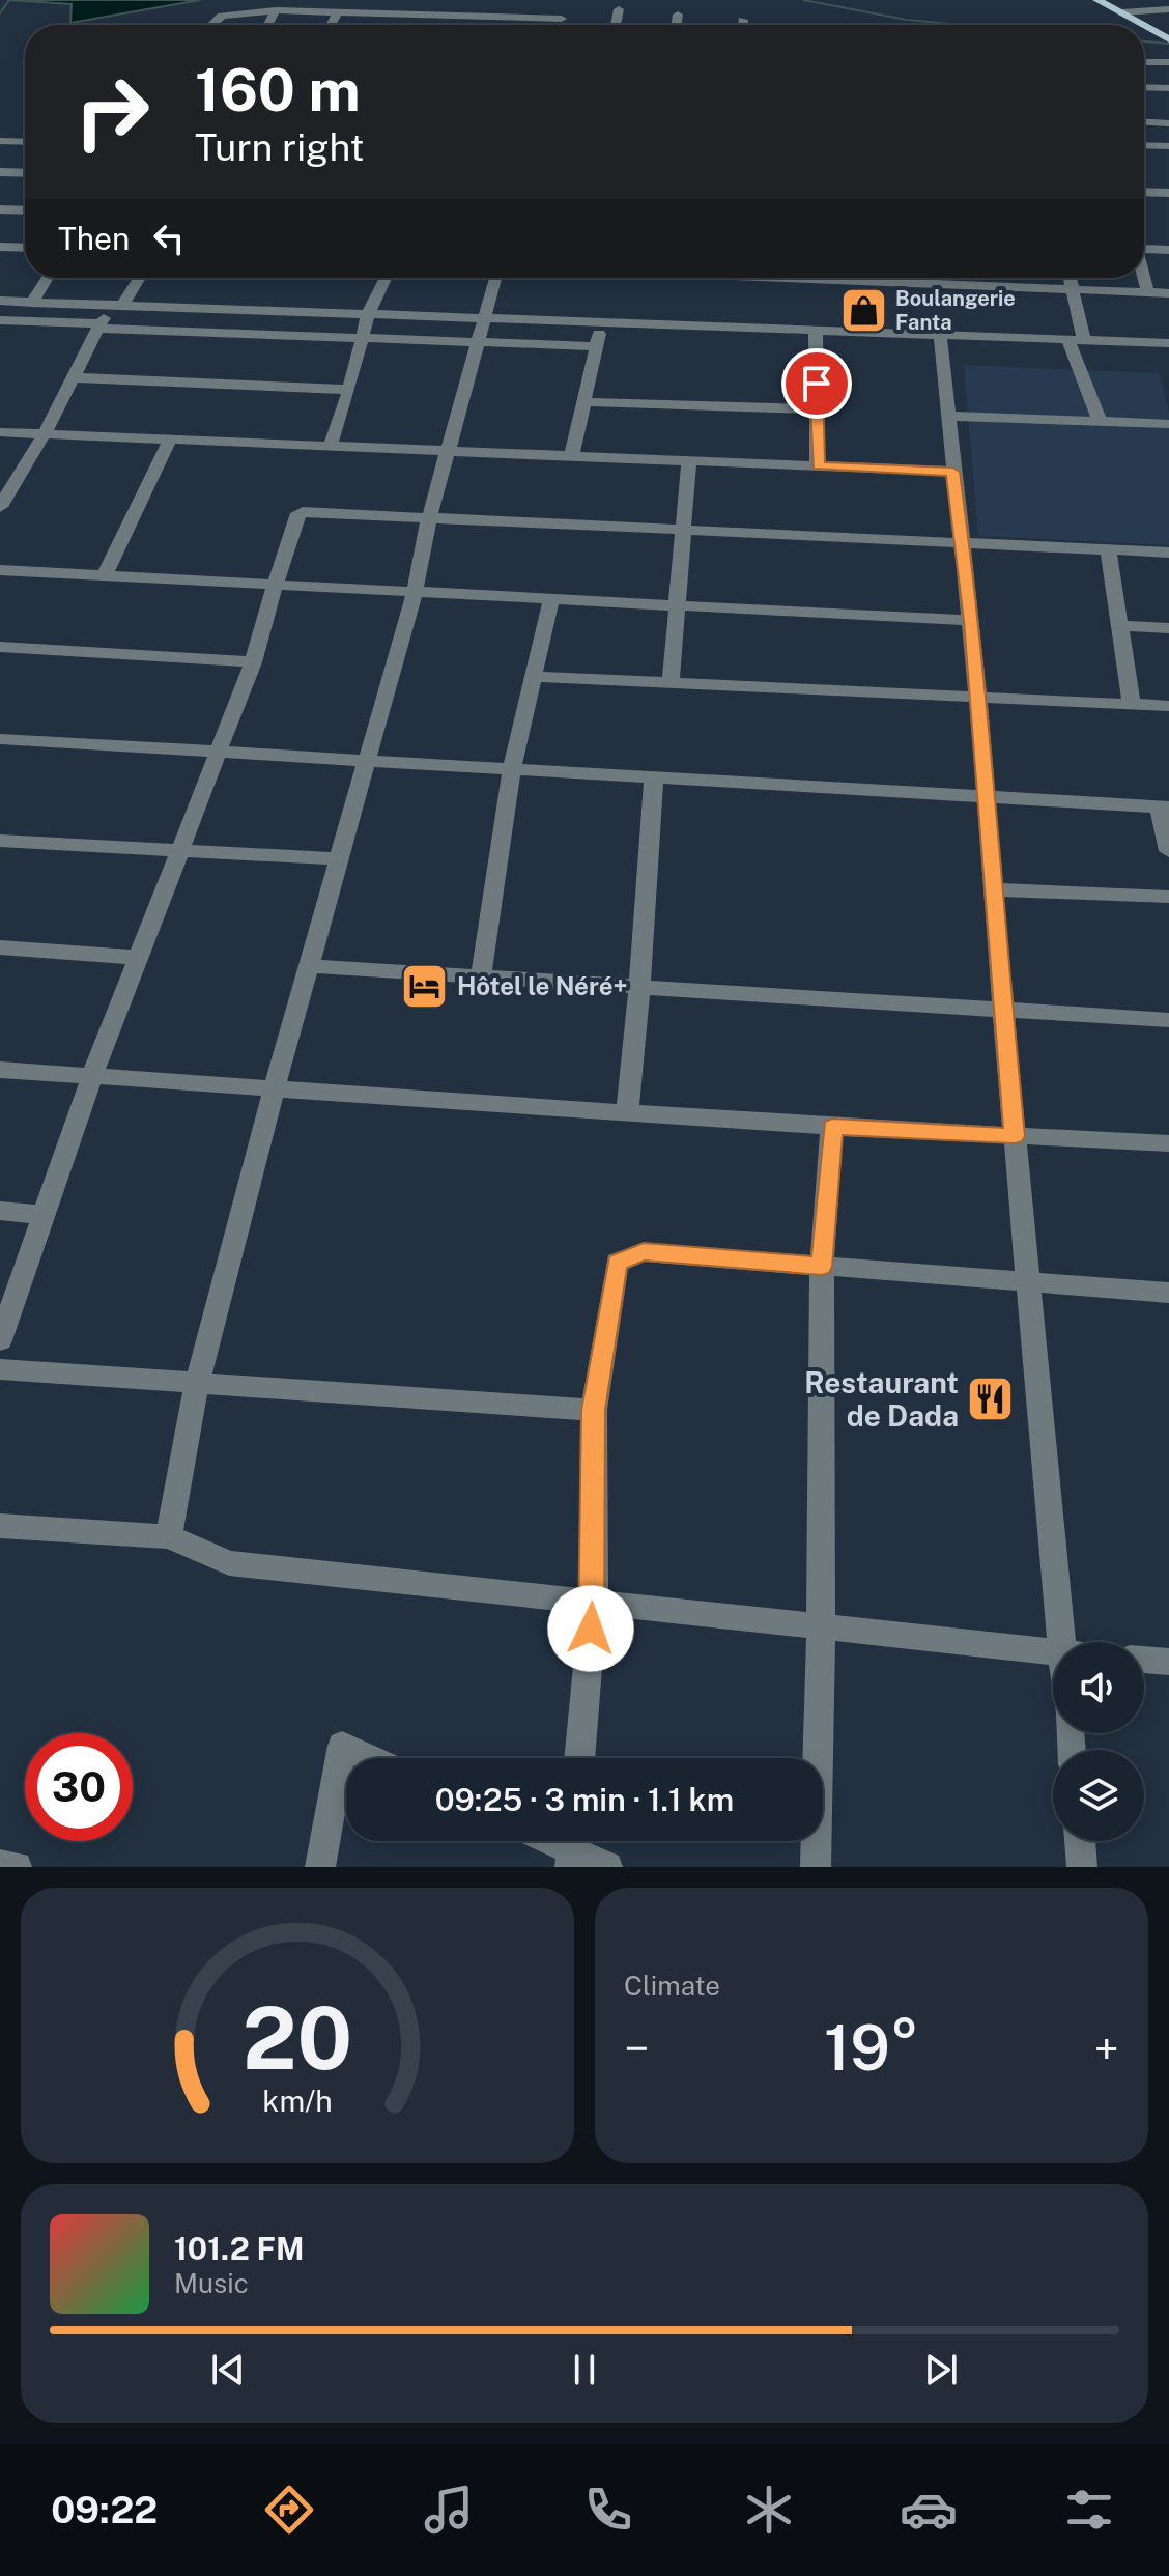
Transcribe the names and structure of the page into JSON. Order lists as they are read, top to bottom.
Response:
{
  "places": {
    "shop": ["Boulangerie Fanta"],
    "hotel": ["Hôtel le Néré+"],
    "restaurant": ["Restaurant de Dada"]
  },
  "page": {
    "turn": ["160 m", "Turn right"],
    "then": "Then",
    "limit": "30",
    "trip": "09:25 · 3 min · 1.1 km",
    "tile": "Climate",
    "heat": ["−", "19°", "+"],
    "song": ["101.2 FM", "Music"],
    "tabs": "09:22",
    "gauge": ["20", "km/h"]
  }
}
